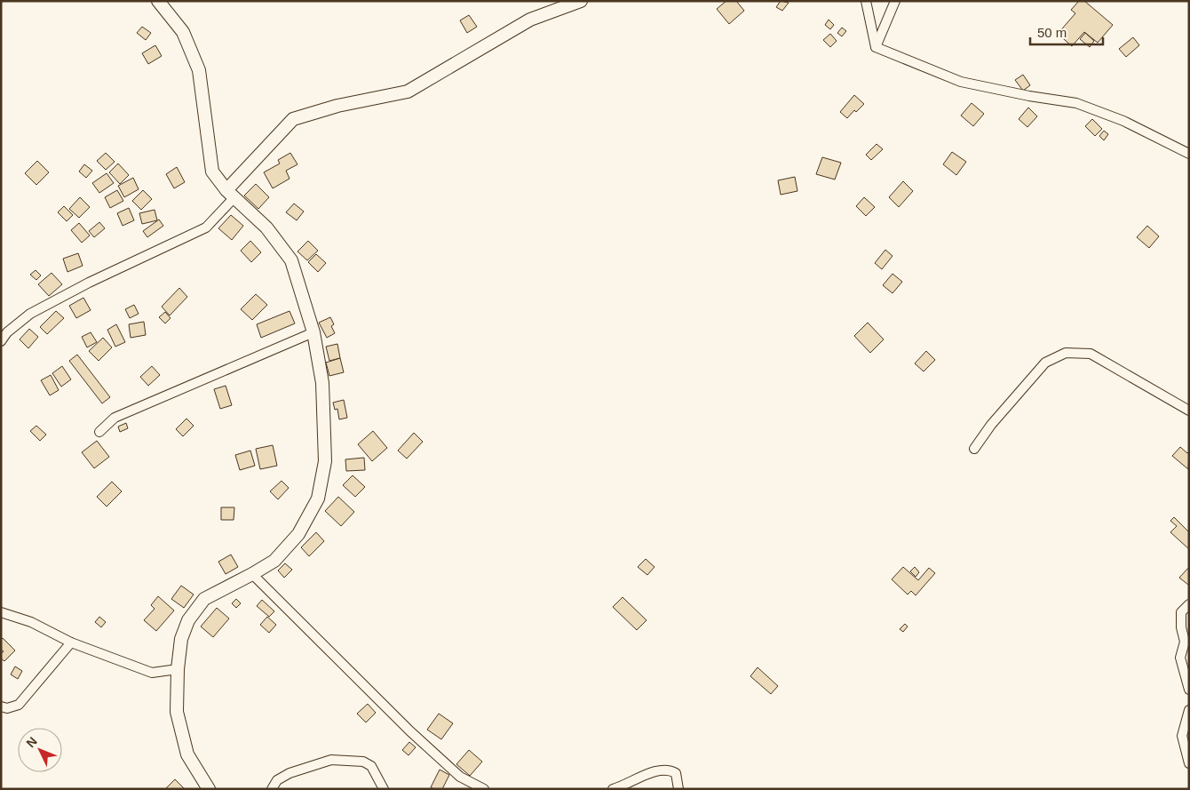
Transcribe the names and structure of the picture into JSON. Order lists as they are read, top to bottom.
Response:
{
  "scale_bar": "50 m",
  "north": "top left"
}
